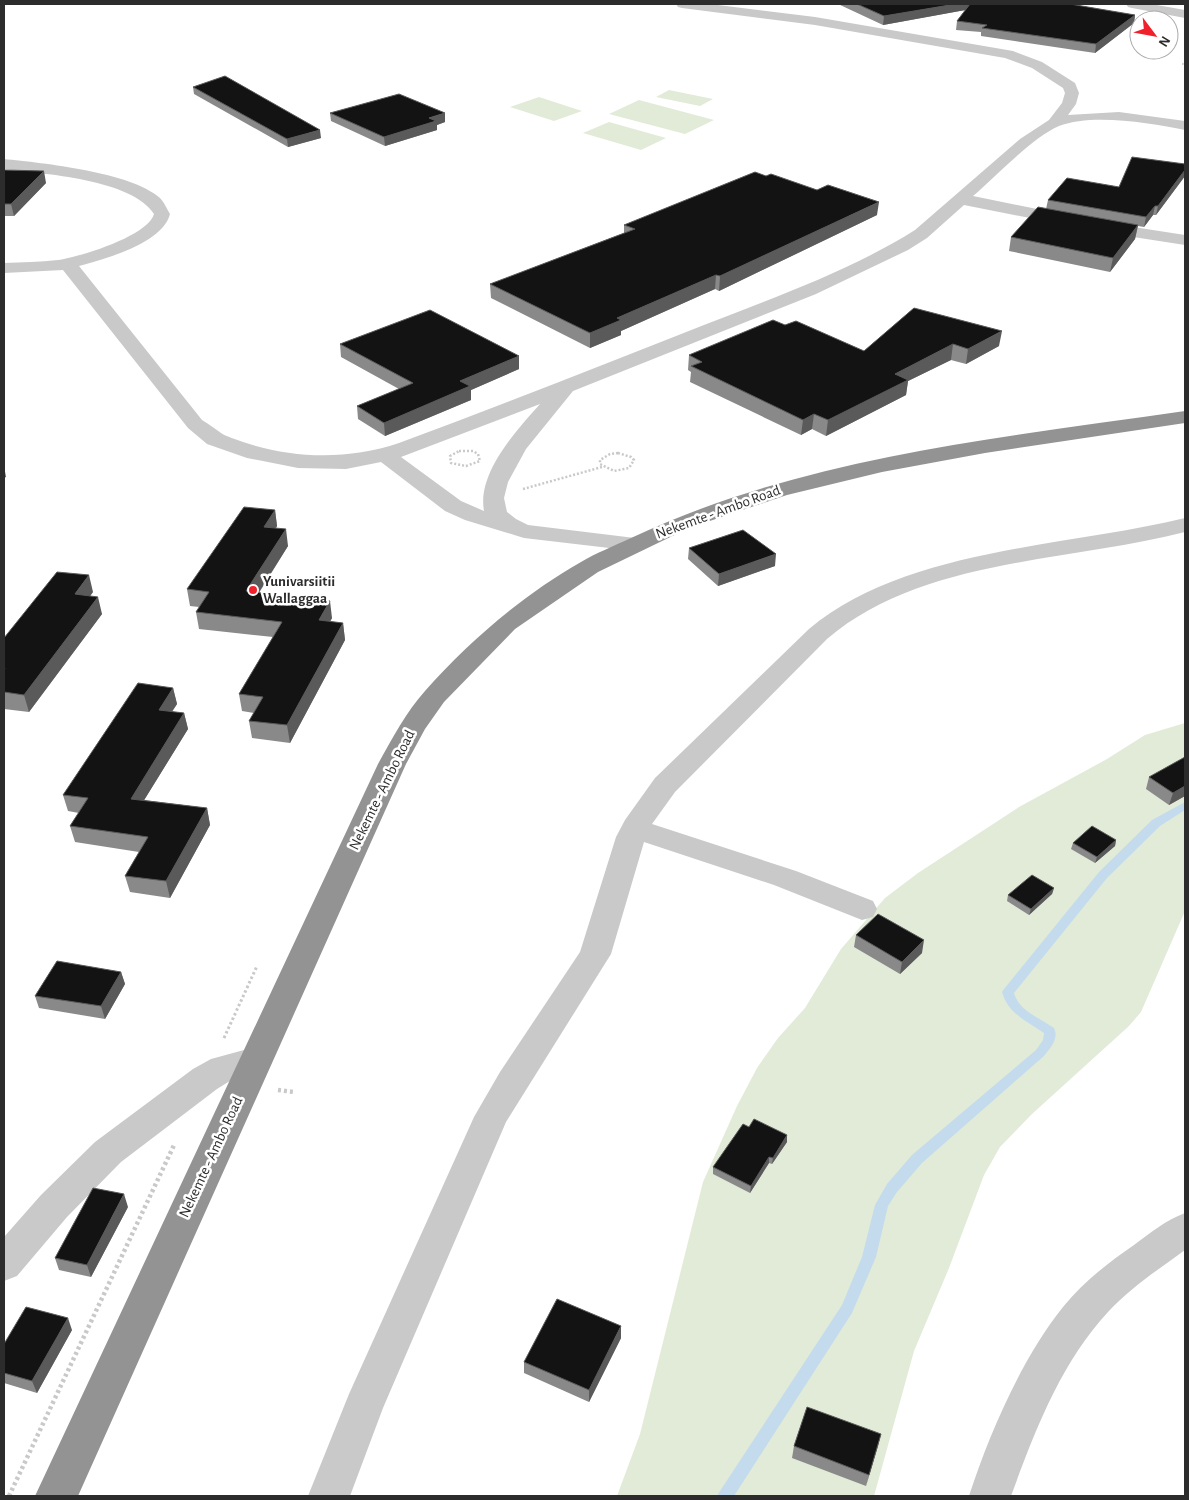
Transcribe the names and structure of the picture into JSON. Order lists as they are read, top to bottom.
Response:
{
  "streets": {
    "highway": ["Nekemte - Ambo Road"]
  },
  "places": ["Yunivarsiitii Wallaggaa"],
  "north": "bottom right"
}
